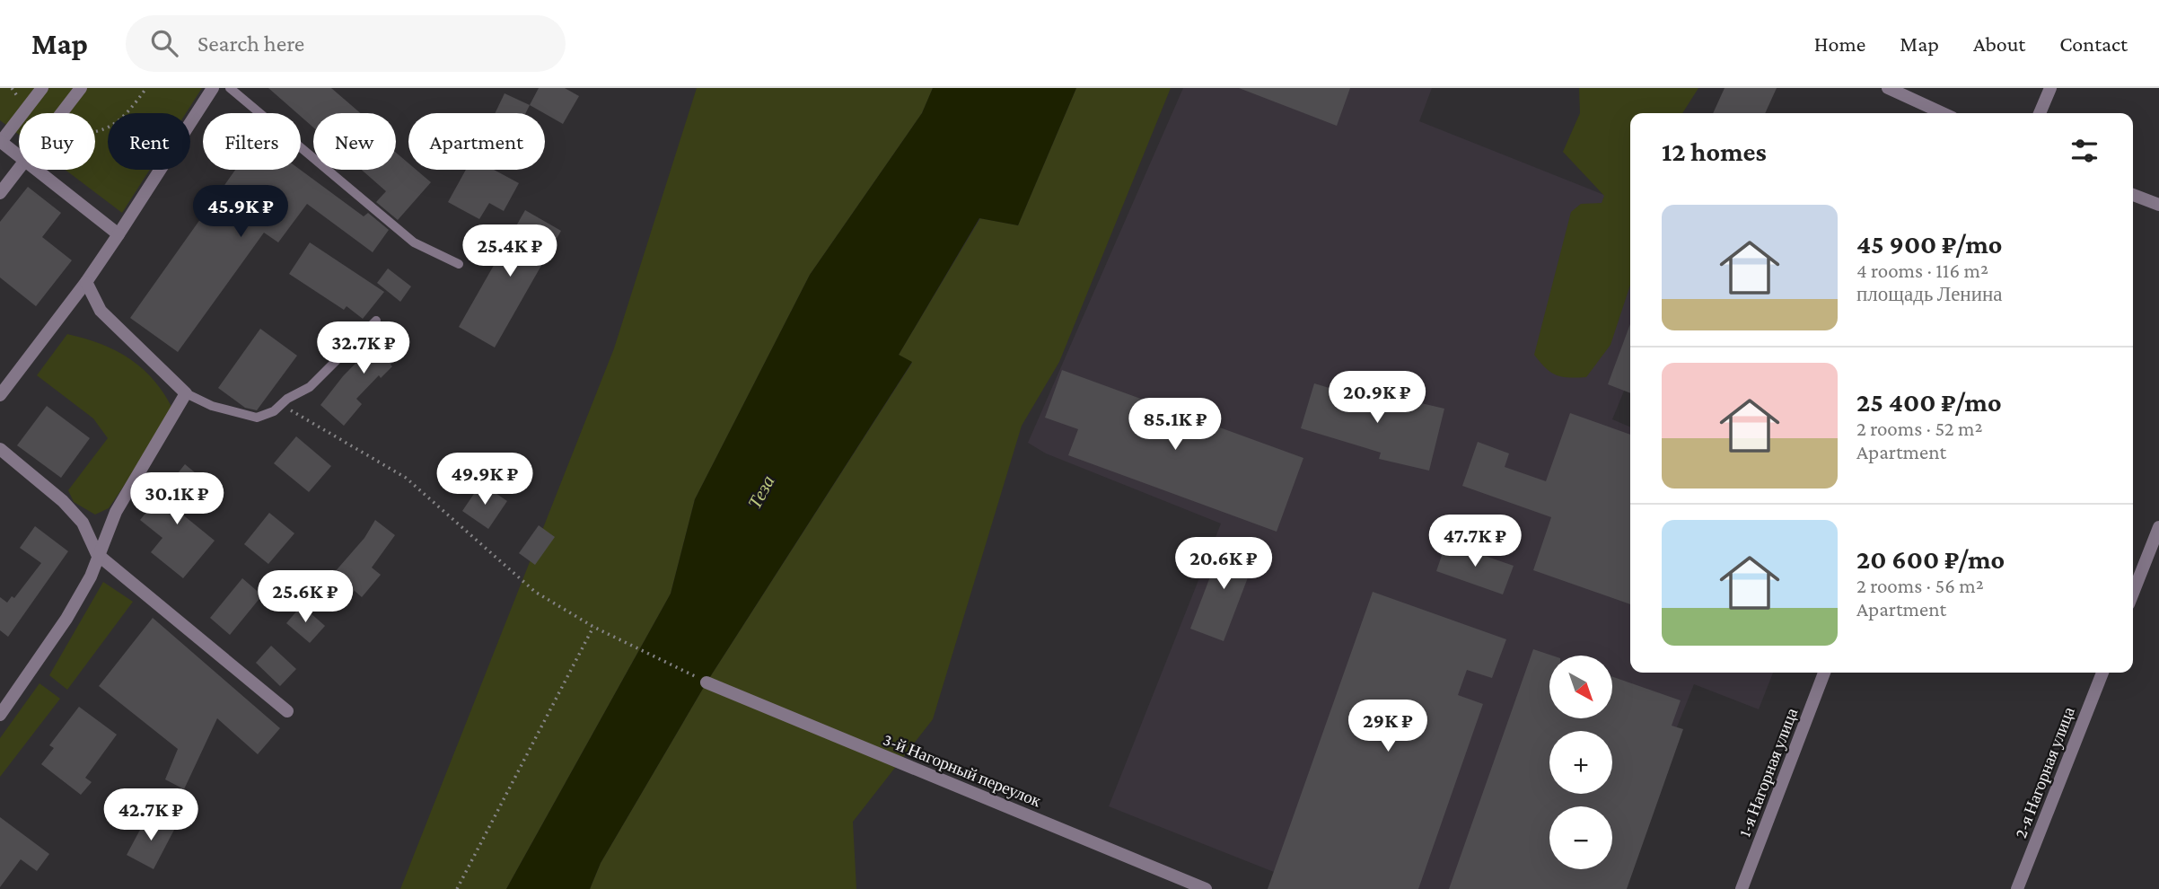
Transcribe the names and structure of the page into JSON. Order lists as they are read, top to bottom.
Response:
{
  "streets": {
    "street": ["3-й Нагорный переулок", "1-я Нагорная улица", "2-я Нагорная улица"]
  },
  "water": ["Теза"],
  "north": "bottom right",
  "page": {
    "header": "Map",
    "search": "Search here",
    "nav": [
      "Home",
      "Map",
      "About",
      "Contact"
    ],
    "chip": [
      "Buy",
      "Rent",
      "Filters",
      "New",
      "Apartment"
    ],
    "heading": "12 homes",
    "price": [
      "45.9K ₽",
      "25.4K ₽",
      "32.7K ₽",
      "20.9K ₽",
      "85.1K ₽",
      "49.9K ₽",
      "30.1K ₽",
      "47.7K ₽",
      "20.6K ₽",
      "25.6K ₽",
      "29K ₽",
      "42.7K ₽"
    ],
    "list": [
      {
        "name": "45 900 ₽/mo",
        "note": "4 rooms · 116 m² · площадь Ленина"
      },
      {
        "name": "25 400 ₽/mo",
        "note": "2 rooms · 52 m² · Apartment"
      },
      {
        "name": "20 600 ₽/mo",
        "note": "2 rooms · 56 m² · Apartment"
      }
    ],
    "map_buttons": ["+", "−"]
  }
}
